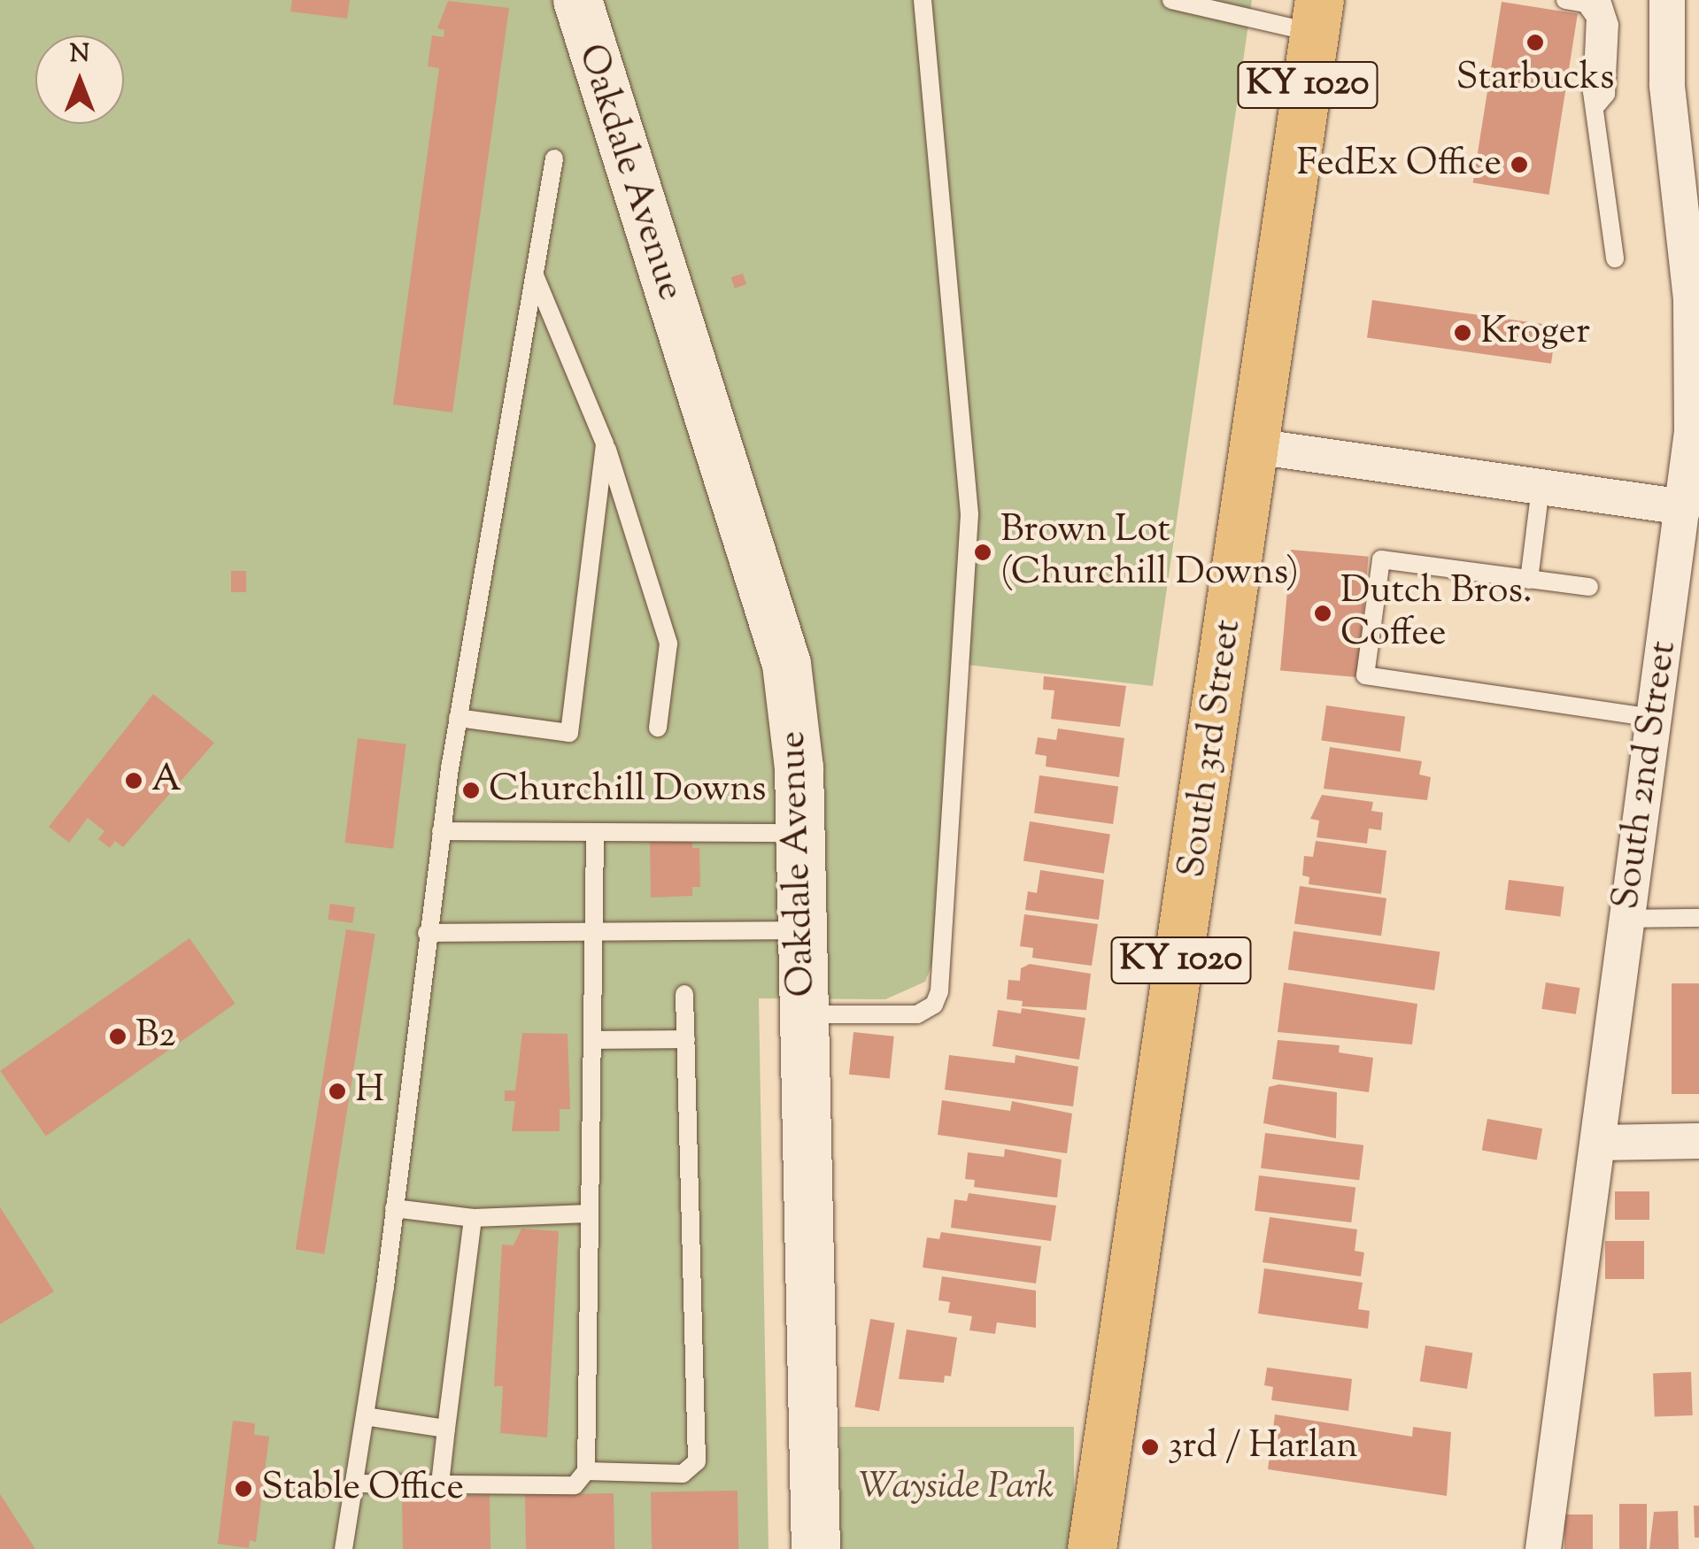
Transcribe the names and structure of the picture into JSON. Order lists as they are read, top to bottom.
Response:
{
  "streets": {
    "main road": ["KY 1020", "Oakdale Avenue", "South 3rd Street"],
    "street": ["South 2nd Street"]
  },
  "parks": ["Wayside Park"],
  "places": [
    "Starbucks",
    "FedEx Office",
    "Kroger",
    "Brown Lot (Churchill Downs)",
    "Dutch Bros. Coffee",
    "A",
    "Churchill Downs",
    "B2",
    "H",
    "3rd / Harlan",
    "Stable Office"
  ],
  "north": "top"
}
